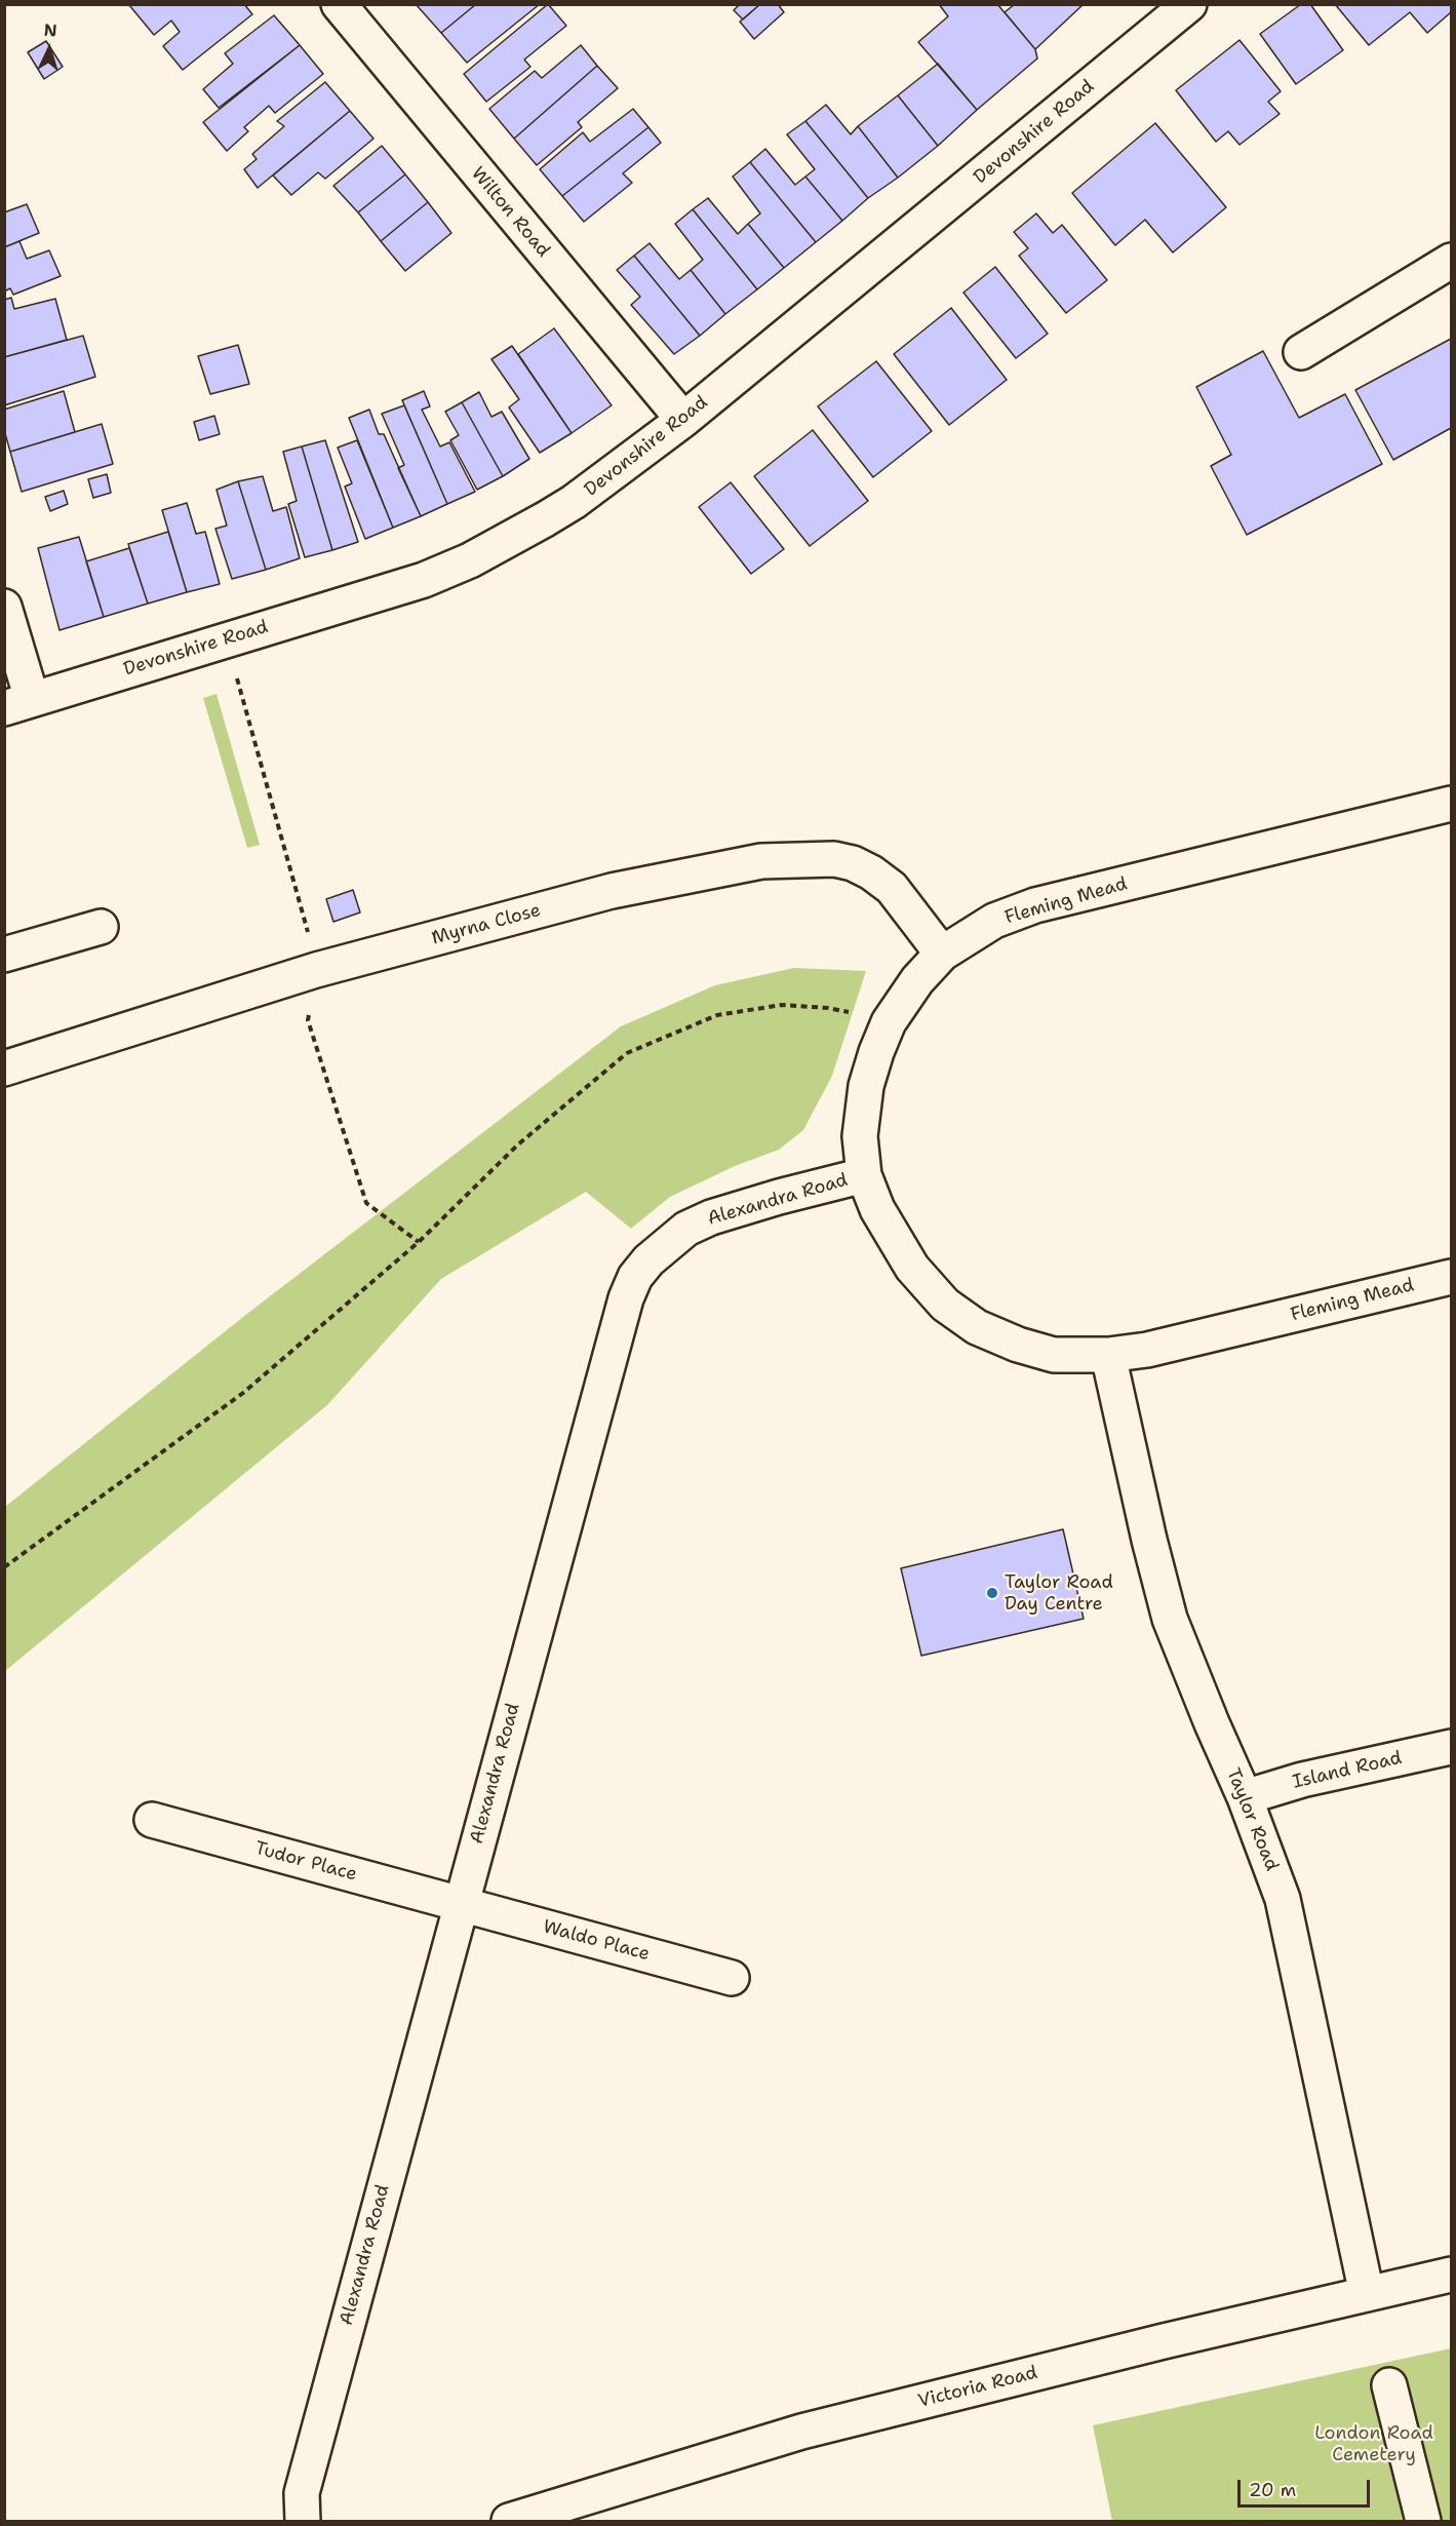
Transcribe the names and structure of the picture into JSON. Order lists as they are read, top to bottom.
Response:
{
  "streets": {
    "street": [
      "Devonshire Road",
      "Wilton Road",
      "Fleming Mead",
      "Myrna Close",
      "Alexandra Road",
      "Island Road",
      "Taylor Road",
      "Tudor Place",
      "Waldo Place",
      "Victoria Road"
    ]
  },
  "crossings": [
    ["Devonshire Road", "Wilton Road"],
    ["Fleming Mead", "Myrna Close"],
    ["Fleming Mead", "Alexandra Road"],
    ["Fleming Mead", "Taylor Road"],
    ["Alexandra Road", "Tudor Place"],
    ["Alexandra Road", "Waldo Place"],
    ["Island Road", "Taylor Road"],
    ["Taylor Road", "Victoria Road"],
    ["Tudor Place", "Waldo Place"]
  ],
  "parks": ["London Road Cemetery"],
  "places": ["Taylor Road Day Centre"],
  "scale_bar": "20 m",
  "north": "top"
}
